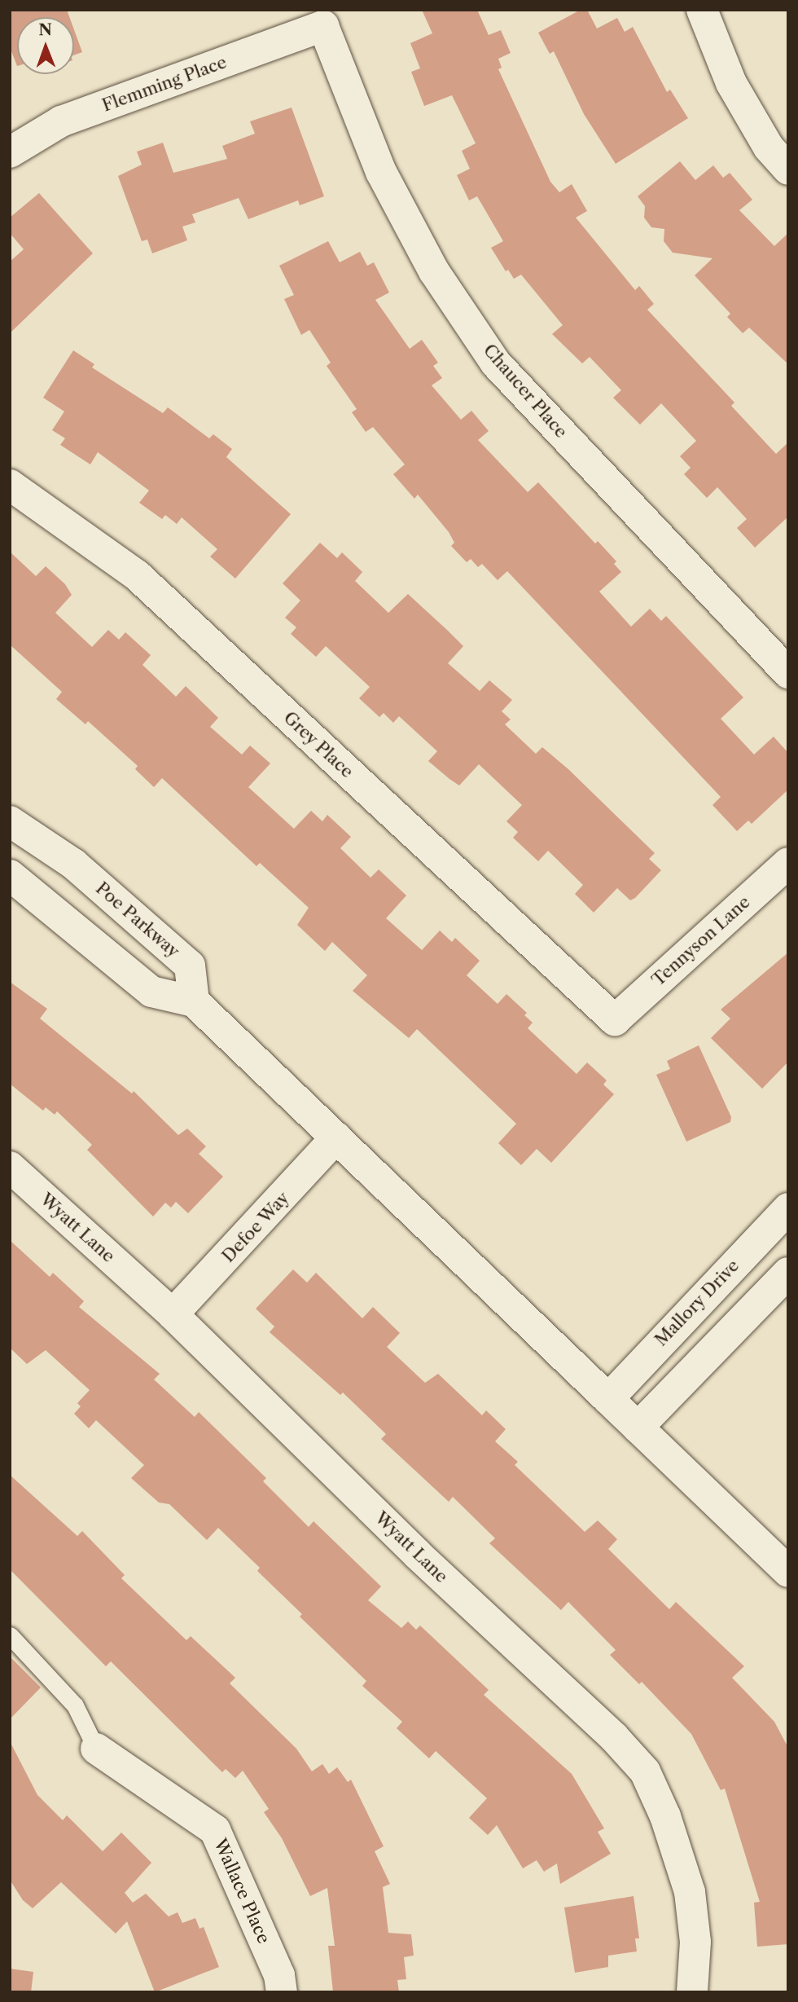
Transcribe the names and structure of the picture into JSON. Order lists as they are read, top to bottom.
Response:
{
  "streets": {
    "street": [
      "Flemming Place",
      "Chaucer Place",
      "Grey Place",
      "Poe Parkway",
      "Tennyson Lane",
      "Defoe Way",
      "Wyatt Lane",
      "Mallory Drive",
      "Wallace Place"
    ]
  },
  "crossings": [
    ["Flemming Place", "Chaucer Place"],
    ["Grey Place", "Tennyson Lane"],
    ["Defoe Way", "Wyatt Lane"]
  ],
  "north": "top"
}
